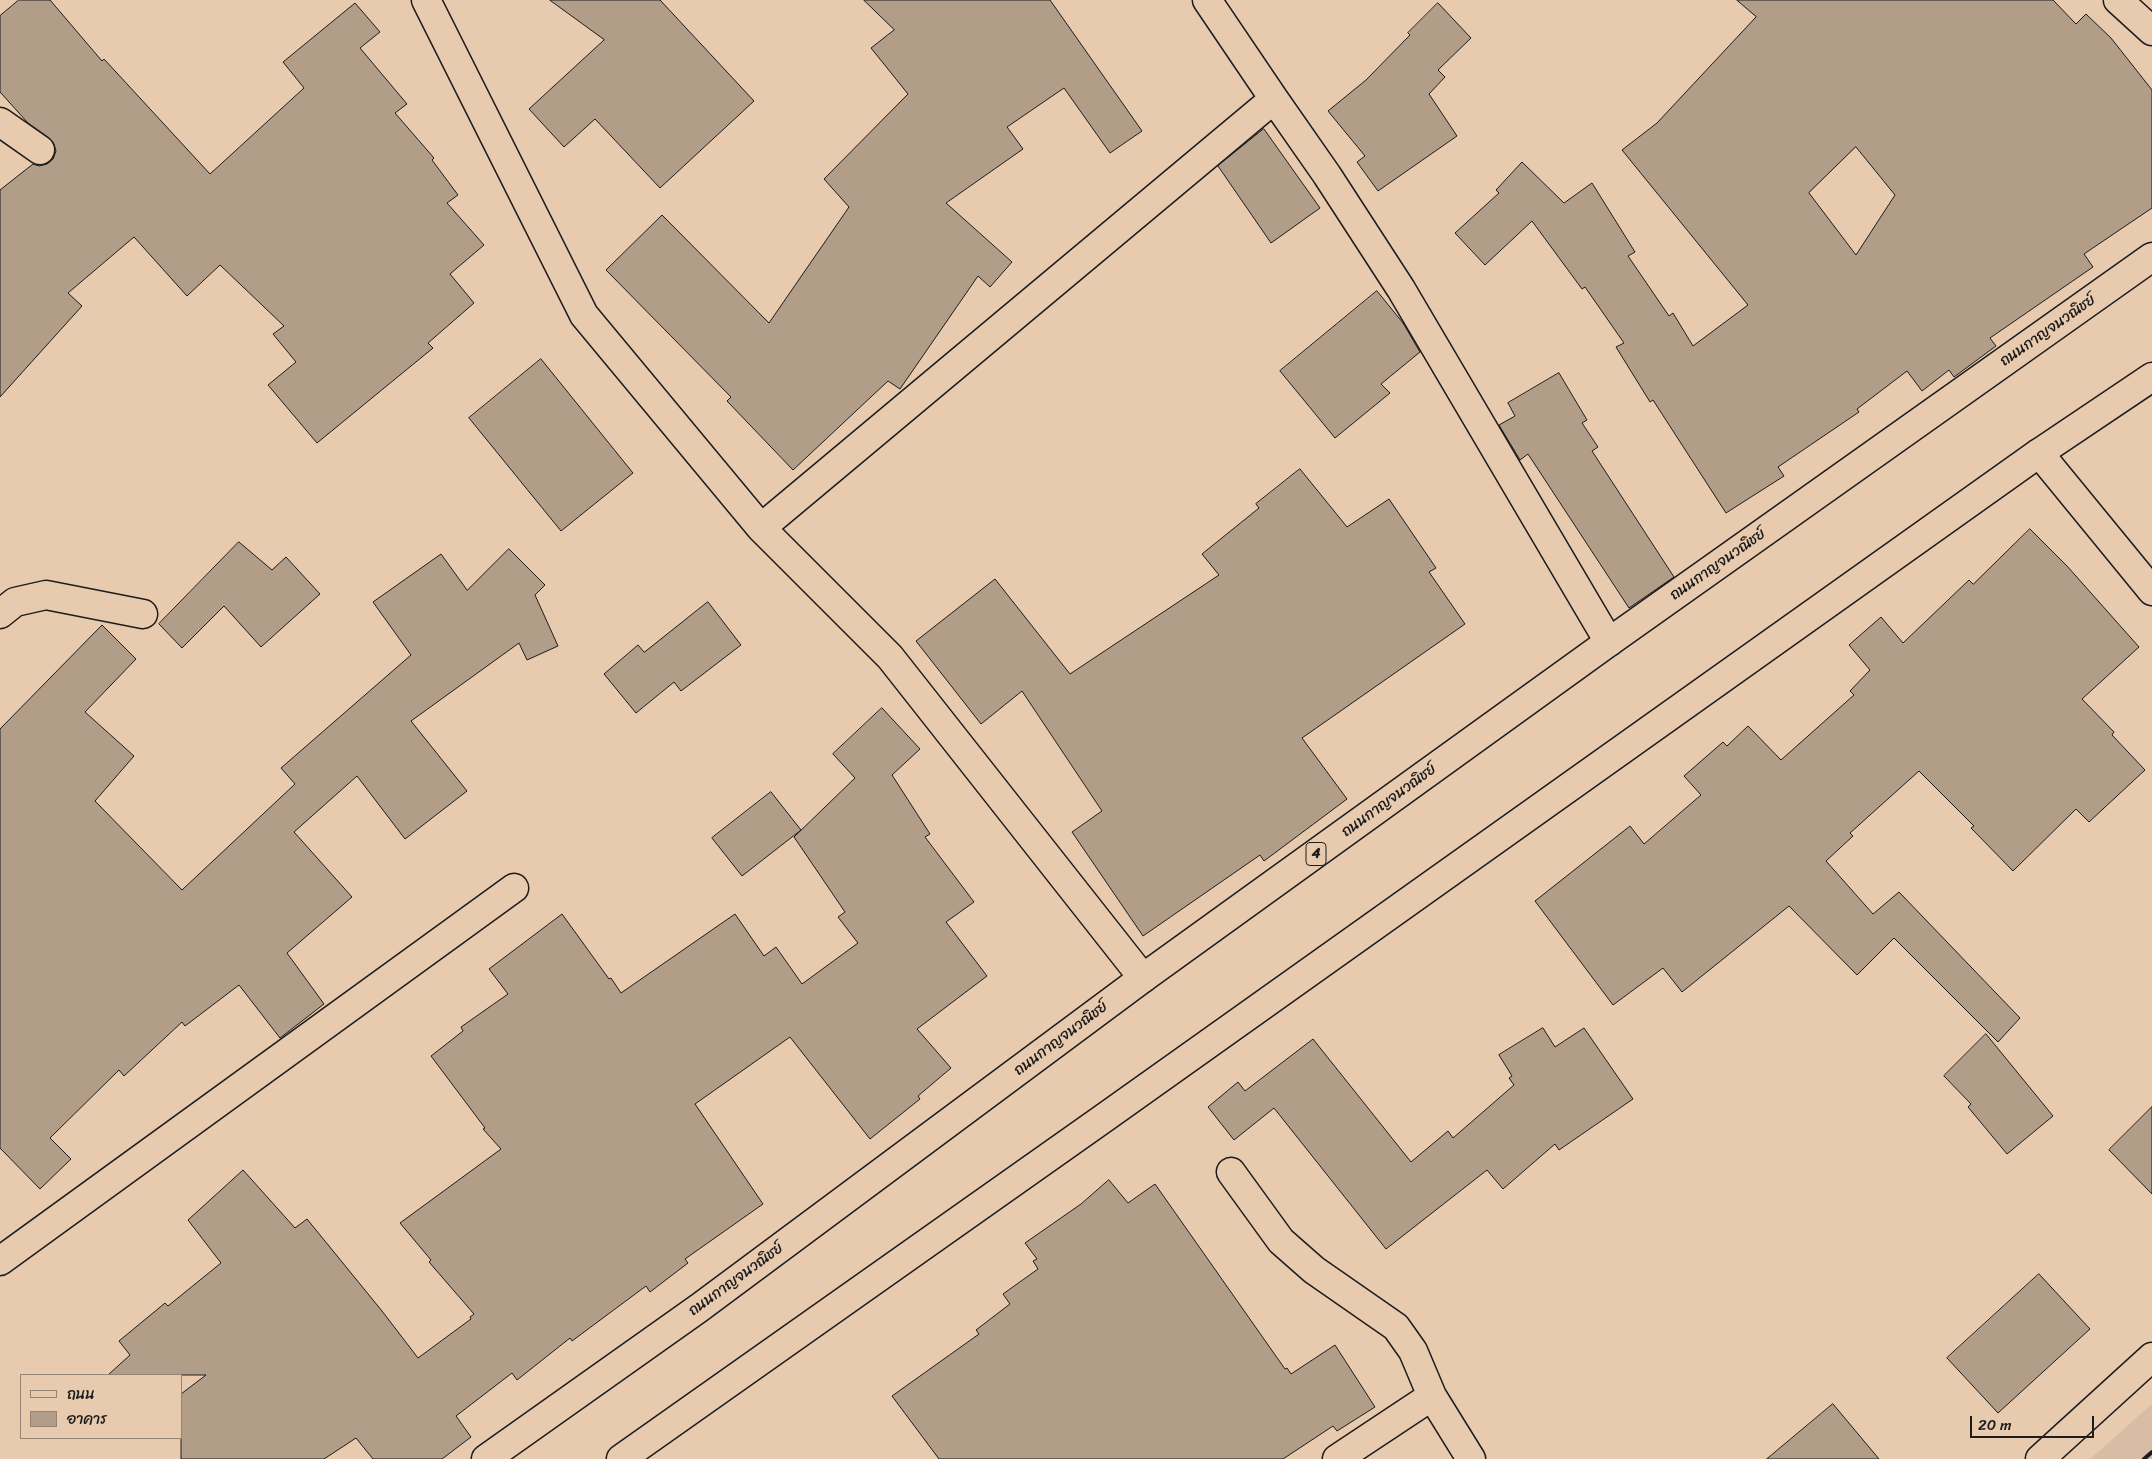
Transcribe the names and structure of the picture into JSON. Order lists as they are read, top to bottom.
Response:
{
  "streets": {
    "main road": ["ถนนกาญจนวณิชย์", "4"]
  },
  "legend": ["ถนน", "อาคาร"],
  "scale_bar": "20 m"
}
